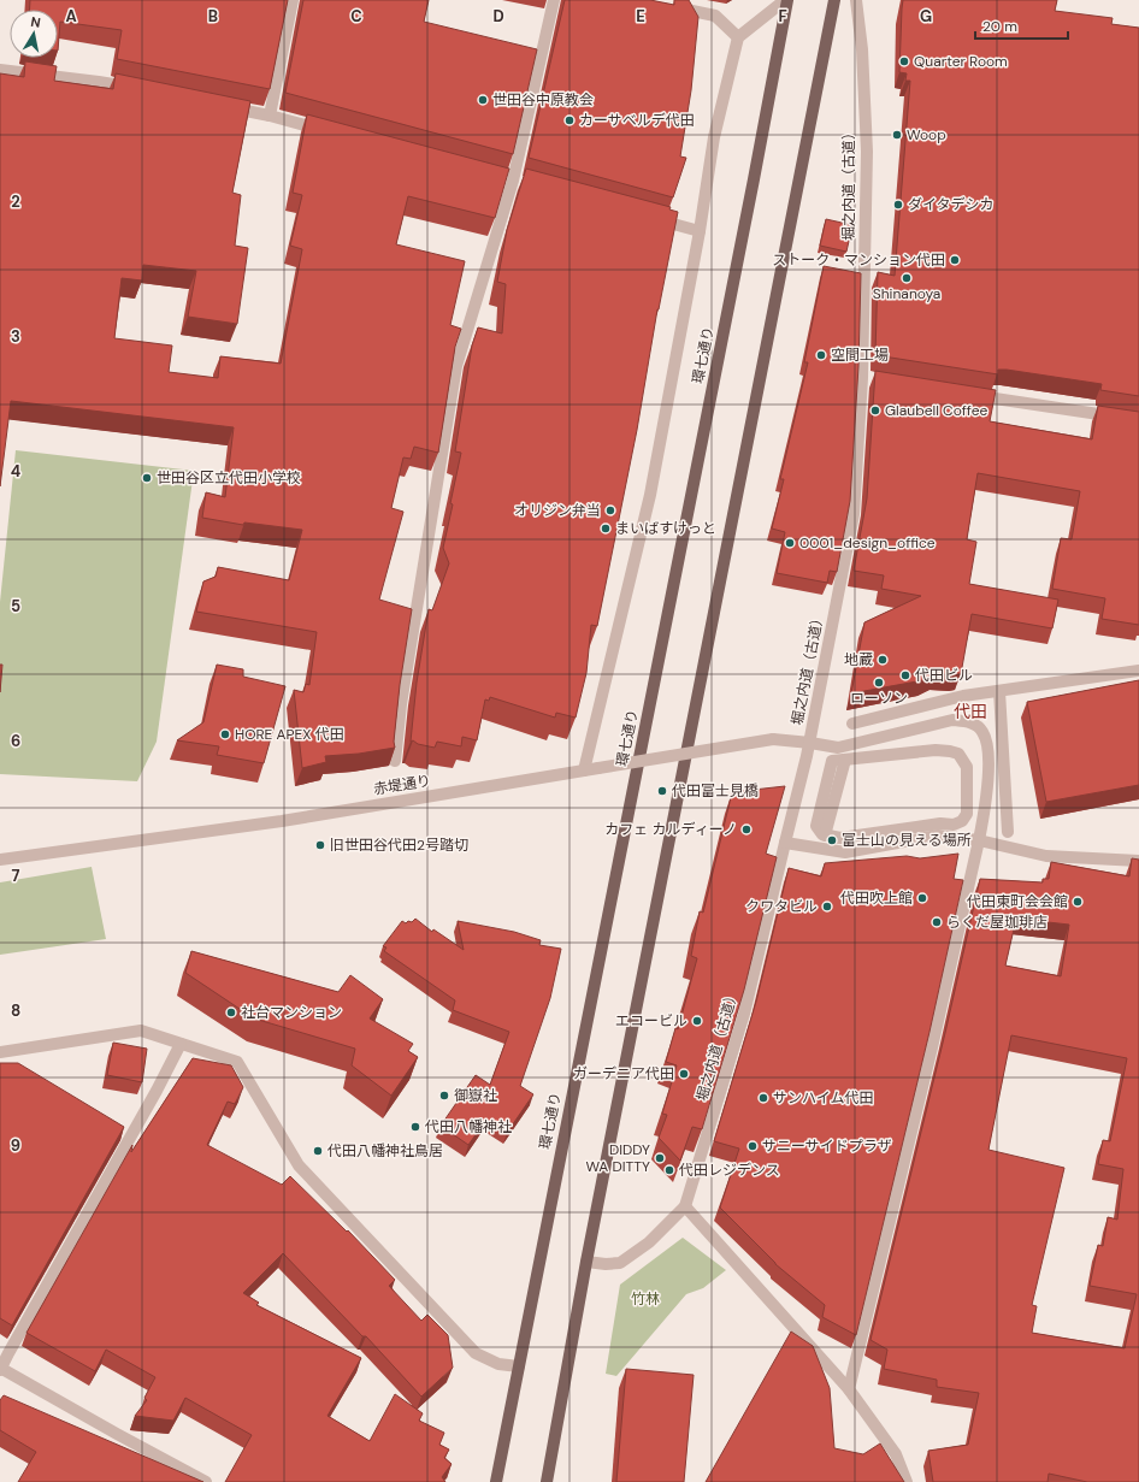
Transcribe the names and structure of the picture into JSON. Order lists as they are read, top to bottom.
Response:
{
  "streets": {
    "main road": ["環七通り"],
    "street": ["堀之内道（古道）", "赤堤通り"]
  },
  "crossings": [
    ["堀之内道（古道）", "赤堤通り"]
  ],
  "districts": ["代田"],
  "parks": ["竹林"],
  "places": [
    "Quarter Room",
    "世田谷中原教会",
    "カーサベルデ代田",
    "Woop",
    "ダイタデシカ",
    "ストーク・マンション代田",
    "Shinanoya",
    "空間工場",
    "Glaubell Coffee",
    "世田谷区立代田小学校",
    "オリジン弁当",
    "まいばすけっと",
    "0001_design_office",
    "地蔵",
    "代田ビル",
    "ローソン",
    "HORE APEX 代田",
    "代田富士見橋",
    "カフェ カルディーノ",
    "富士山の見える場所",
    "旧世田谷代田2号踏切",
    "代田吹上館",
    "代田東町会会館",
    "クワタビル",
    "らくだ屋珈琲店",
    "社台マンション",
    "エコービル",
    "ガーデニア代田",
    "御嶽社",
    "サンハイム代田",
    "代田八幡神社",
    "サニーサイドプラザ",
    "代田八幡神社鳥居",
    "DIDDY WA DITTY",
    "代田レジデンス"
  ],
  "scale_bar": "20 m",
  "north": "top",
  "grid": {
    "columns": [
      "A",
      "B",
      "C",
      "D",
      "E",
      "F",
      "G"
    ],
    "rows": [
      "2",
      "3",
      "4",
      "5",
      "6",
      "7",
      "8",
      "9"
    ]
  }
}
